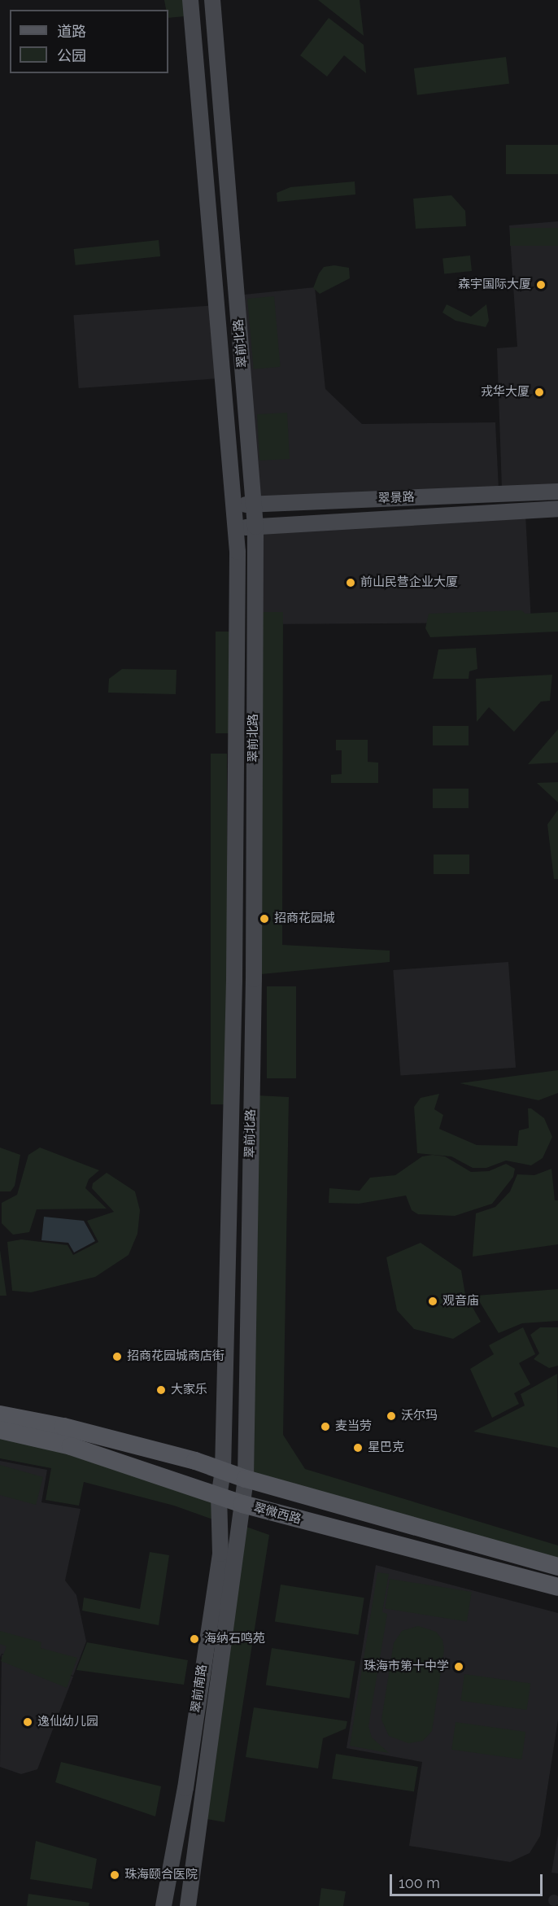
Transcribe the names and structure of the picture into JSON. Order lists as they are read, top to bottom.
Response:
{
  "streets": {
    "main road": [
      "翠前北路",
      "翠景路",
      "翠微西路",
      "翠前南路"
    ]
  },
  "crossings": [
    ["翠前北路", "翠景路"],
    ["翠前北路", "翠微西路"],
    ["翠前北路", "翠前南路"],
    ["翠微西路", "翠前南路"]
  ],
  "places": [
    "森宇国际大厦",
    "戎华大厦",
    "前山民营企业大厦",
    "招商花园城",
    "观音庙",
    "招商花园城商店街",
    "大家乐",
    "沃尔玛",
    "麦当劳",
    "星巴克",
    "海纳石鸣苑",
    "珠海市第十中学",
    "逸仙幼儿园",
    "珠海颐合医院"
  ],
  "legend": ["道路", "公园"],
  "scale_bar": "100 m"
}
